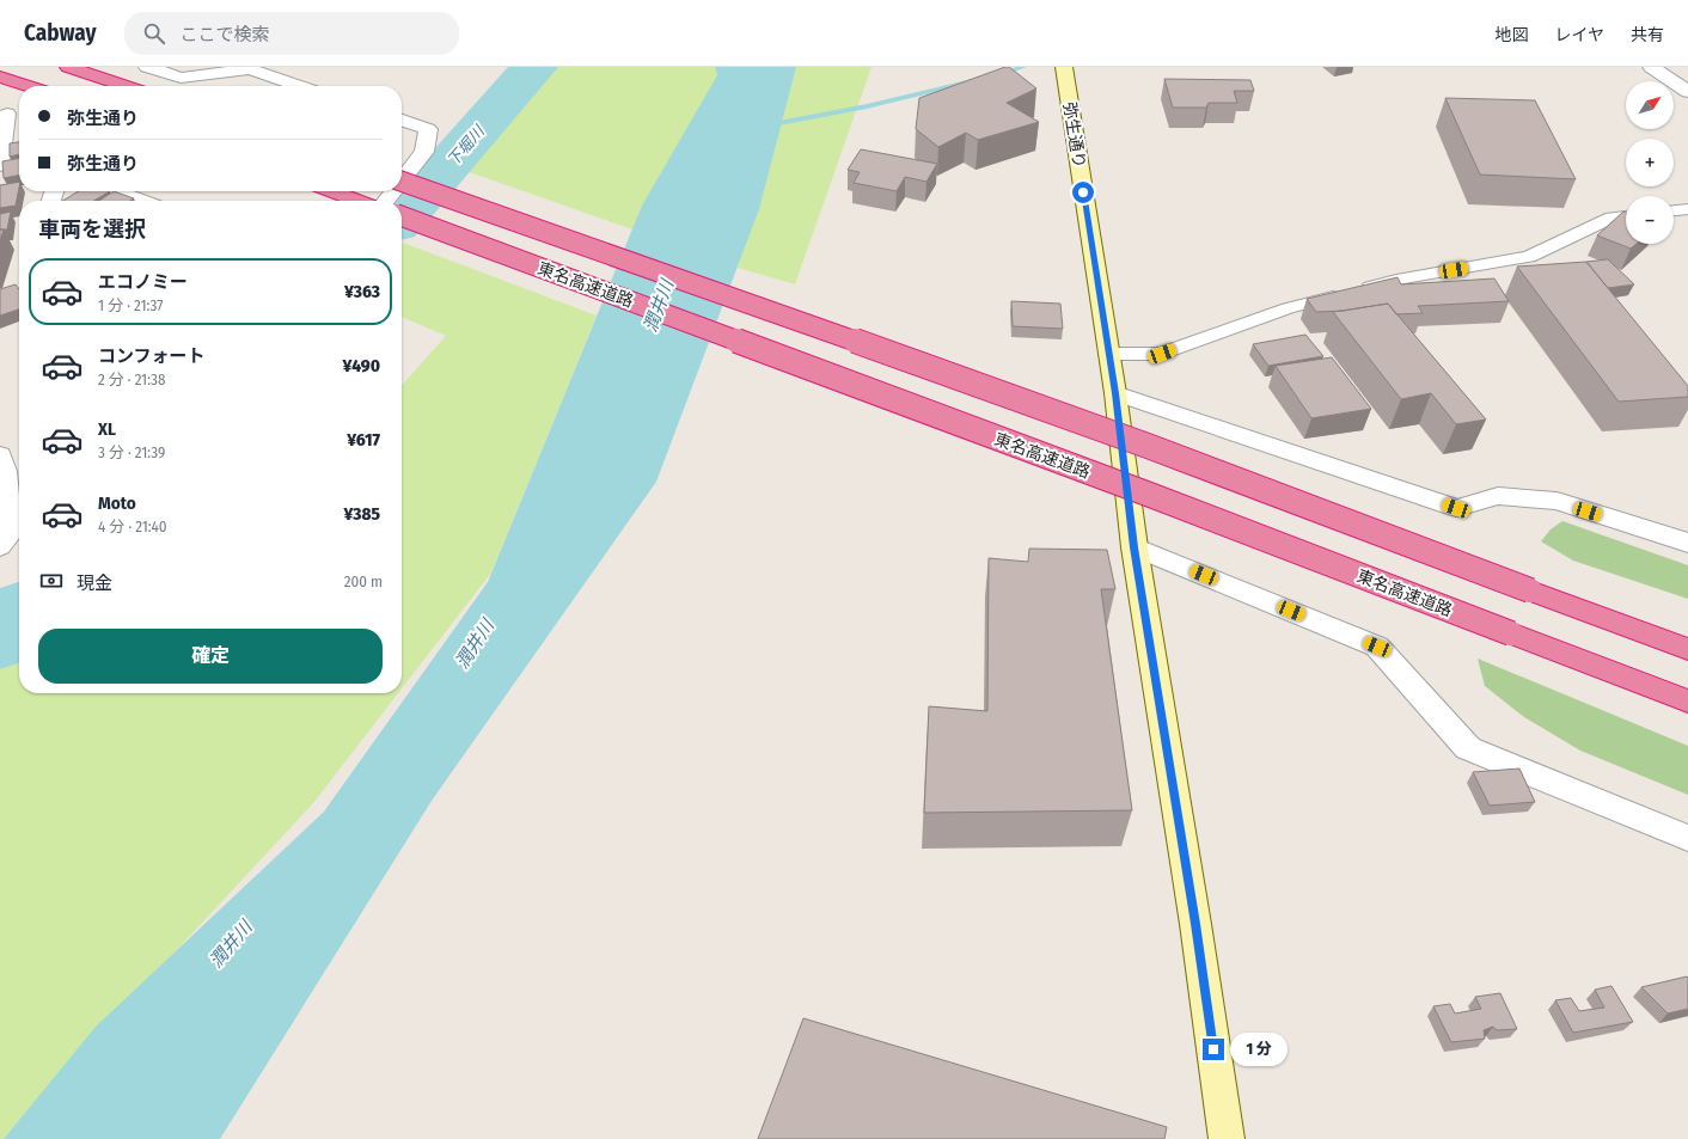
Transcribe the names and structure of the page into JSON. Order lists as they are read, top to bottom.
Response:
{
  "streets": {
    "highway": ["東名高速道路"],
    "street": ["弥生通り"]
  },
  "water": ["下堀川", "潤井川"],
  "north": "top right",
  "page": {
    "header": "Cabway",
    "search": "ここで検索",
    "nav": ["地図", "レイヤ", "共有"],
    "map_buttons": ["+", "−"],
    "banner": ["弥生通り", "弥生通り"],
    "heading": "車両を選択",
    "list": [
      {
        "name": "エコノミー",
        "note": "1 分 · 21:37",
        "value": "¥363"
      },
      {
        "name": "コンフォート",
        "note": "2 分 · 21:38",
        "value": "¥490"
      },
      {
        "name": "XL",
        "note": "3 分 · 21:39",
        "value": "¥617"
      },
      {
        "name": "Moto",
        "note": "4 分 · 21:40",
        "value": "¥385"
      }
    ],
    "pay": ["現金", "200 m"],
    "buttons": "確定",
    "bubble": "1 分"
  }
}
